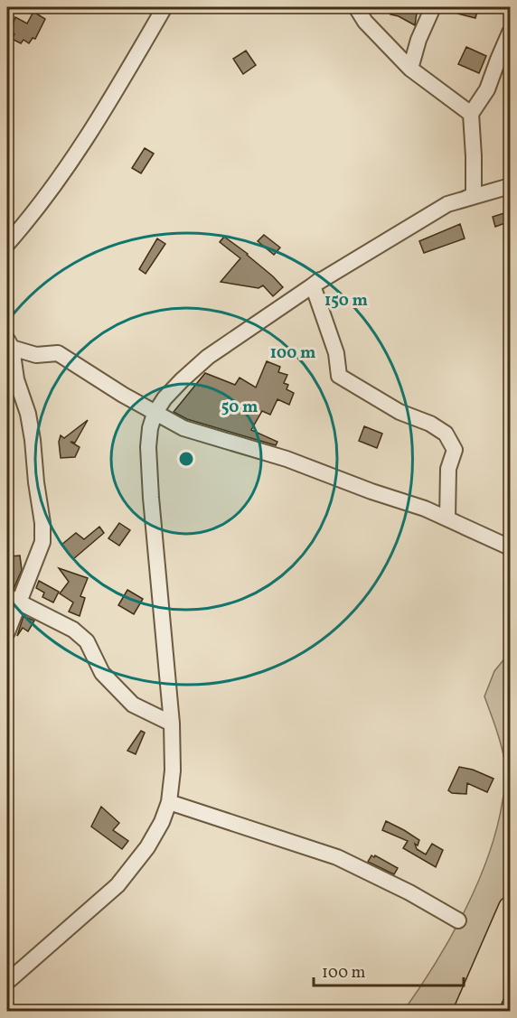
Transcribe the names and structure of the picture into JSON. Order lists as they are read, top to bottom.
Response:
{
  "scale_bar": "100 m",
  "rings": ["150 m", "100 m", "50 m"]
}
